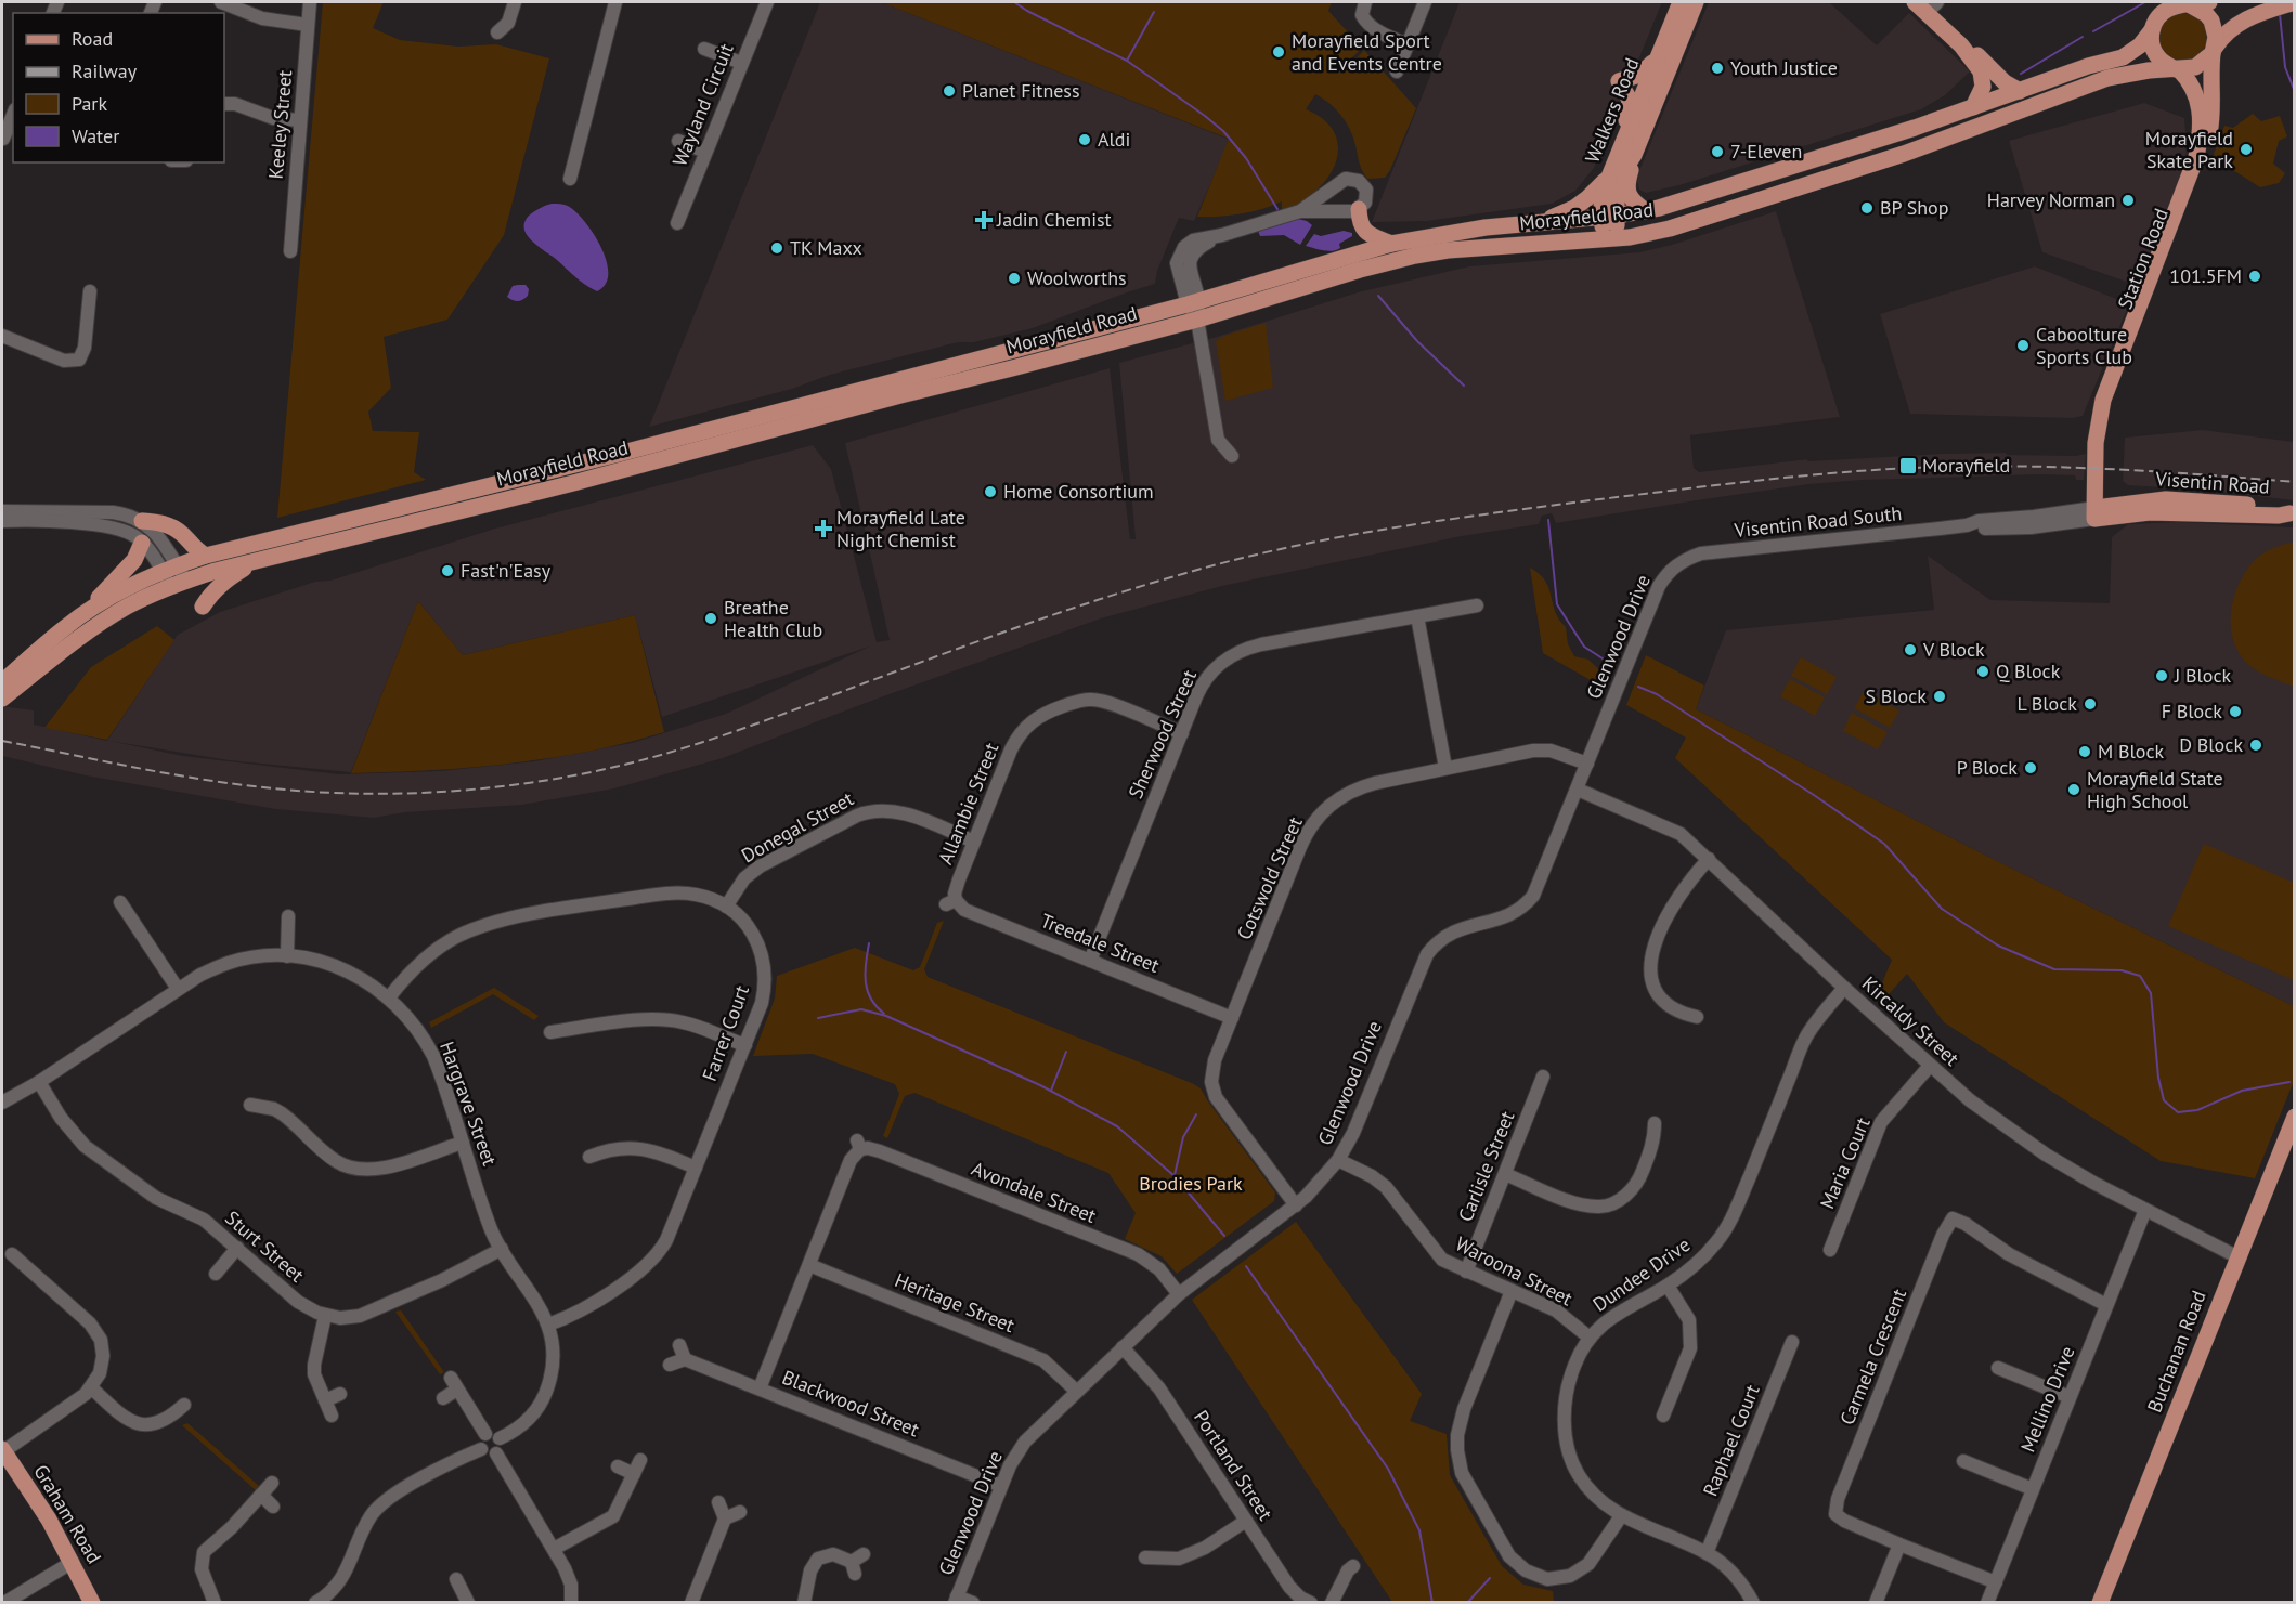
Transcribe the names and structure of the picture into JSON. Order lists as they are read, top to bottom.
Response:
{
  "streets": {
    "main road": [
      "Walkers Road",
      "Morayfield Road",
      "Station Road",
      "Visentin Road",
      "Buchanan Road",
      "Graham Road"
    ],
    "street": [
      "Wayland Circuit",
      "Keeley Street",
      "Visentin Road South",
      "Glenwood Drive",
      "Sherwood Street",
      "Allambie Street",
      "Donegal Street",
      "Cotswold Street",
      "Treedale Street",
      "Kircaldy Street",
      "Farrer Court",
      "Hargrave Street",
      "Maria Court",
      "Carlisle Street",
      "Avondale Street",
      "Sturt Street",
      "Waroona Street",
      "Dundee Drive",
      "Heritage Street",
      "Carmela Crescent",
      "Mellino Drive",
      "Blackwood Street",
      "Raphael Court",
      "Portland Street"
    ]
  },
  "crossings": [
    ["Walkers Road", "Morayfield Road"],
    ["Morayfield Road", "Station Road"],
    ["Station Road", "Visentin Road"],
    ["Station Road", "Visentin Road South"],
    ["Visentin Road", "Visentin Road South"],
    ["Visentin Road South", "Glenwood Drive"],
    ["Glenwood Drive", "Cotswold Street"],
    ["Glenwood Drive", "Kircaldy Street"],
    ["Glenwood Drive", "Avondale Street"],
    ["Glenwood Drive", "Waroona Street"],
    ["Glenwood Drive", "Heritage Street"],
    ["Glenwood Drive", "Blackwood Street"],
    ["Glenwood Drive", "Portland Street"],
    ["Sherwood Street", "Allambie Street"],
    ["Sherwood Street", "Treedale Street"],
    ["Allambie Street", "Donegal Street"],
    ["Allambie Street", "Treedale Street"],
    ["Donegal Street", "Farrer Court"],
    ["Cotswold Street", "Treedale Street"],
    ["Kircaldy Street", "Maria Court"],
    ["Kircaldy Street", "Dundee Drive"],
    ["Kircaldy Street", "Buchanan Road"],
    ["Kircaldy Street", "Mellino Drive"],
    ["Farrer Court", "Hargrave Street"],
    ["Hargrave Street", "Sturt Street"],
    ["Carlisle Street", "Waroona Street"],
    ["Avondale Street", "Heritage Street"],
    ["Avondale Street", "Blackwood Street"],
    ["Waroona Street", "Dundee Drive"],
    ["Dundee Drive", "Raphael Court"],
    ["Carmela Crescent", "Mellino Drive"]
  ],
  "parks": ["Brodies Park"],
  "places": {
    "other": [
      "Morayfield Sport and Events Centre",
      "Youth Justice",
      "Planet Fitness",
      "Aldi",
      "Morayfield Skate Park",
      "7-Eleven",
      "Harvey Norman",
      "BP Shop",
      "TK Maxx",
      "101.5FM",
      "Woolworths",
      "Caboolture Sports Club",
      "Home Consortium",
      "Fast'n'Easy",
      "Breathe Health Club",
      "V Block",
      "Q Block",
      "J Block",
      "S Block",
      "L Block",
      "F Block",
      "D Block",
      "M Block",
      "P Block",
      "Morayfield State High School"
    ],
    "health": ["Jadin Chemist", "Morayfield Late Night Chemist"],
    "transit": ["Morayfield"]
  },
  "legend": [
    "Road",
    "Railway",
    "Park",
    "Water"
  ]
}
